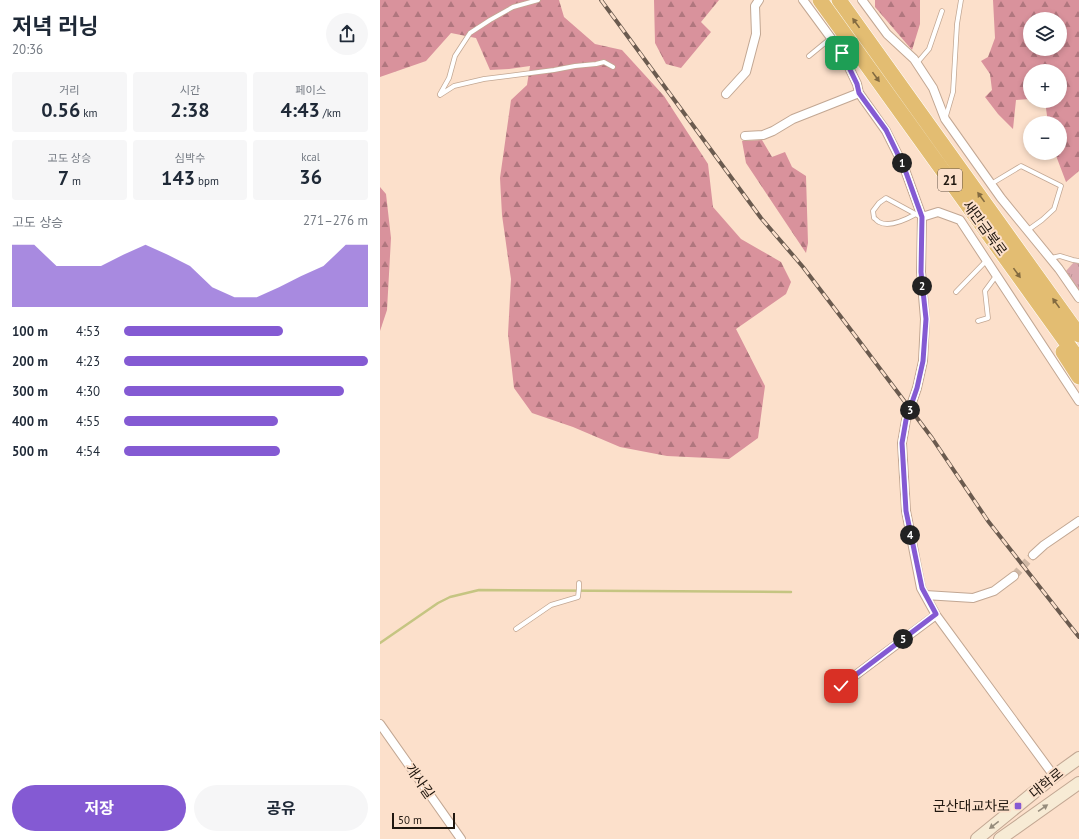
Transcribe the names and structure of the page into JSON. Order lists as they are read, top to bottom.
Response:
{
  "streets": {
    "highway": ["21", "새만금북로"],
    "street": ["개사길", "대학로"]
  },
  "places": {
    "transit": ["군산대교차로"]
  },
  "scale_bar": "50 m",
  "page": {
    "heading": ["저녁 러닝", "20:36"],
    "map_buttons": ["+", "−"],
    "stats": [
      ["거리", "0.56 km"],
      ["시간", "2:38"],
      ["페이스", "4:43 /km"],
      ["고도 상승", "7 m"],
      ["심박수", "143 bpm"],
      ["kcal", "36"]
    ],
    "pins": [
      "1",
      "2",
      "3",
      "4",
      "5"
    ],
    "chart": ["고도 상승", "271–276 m"],
    "list": [
      {
        "name": "100 m",
        "note": "4:53"
      },
      {
        "name": "200 m",
        "note": "4:23"
      },
      {
        "name": "300 m",
        "note": "4:30"
      },
      {
        "name": "400 m",
        "note": "4:55"
      },
      {
        "name": "500 m",
        "note": "4:54"
      }
    ],
    "buttons": ["저장", "공유"],
    "scale": "50 m"
  }
}
